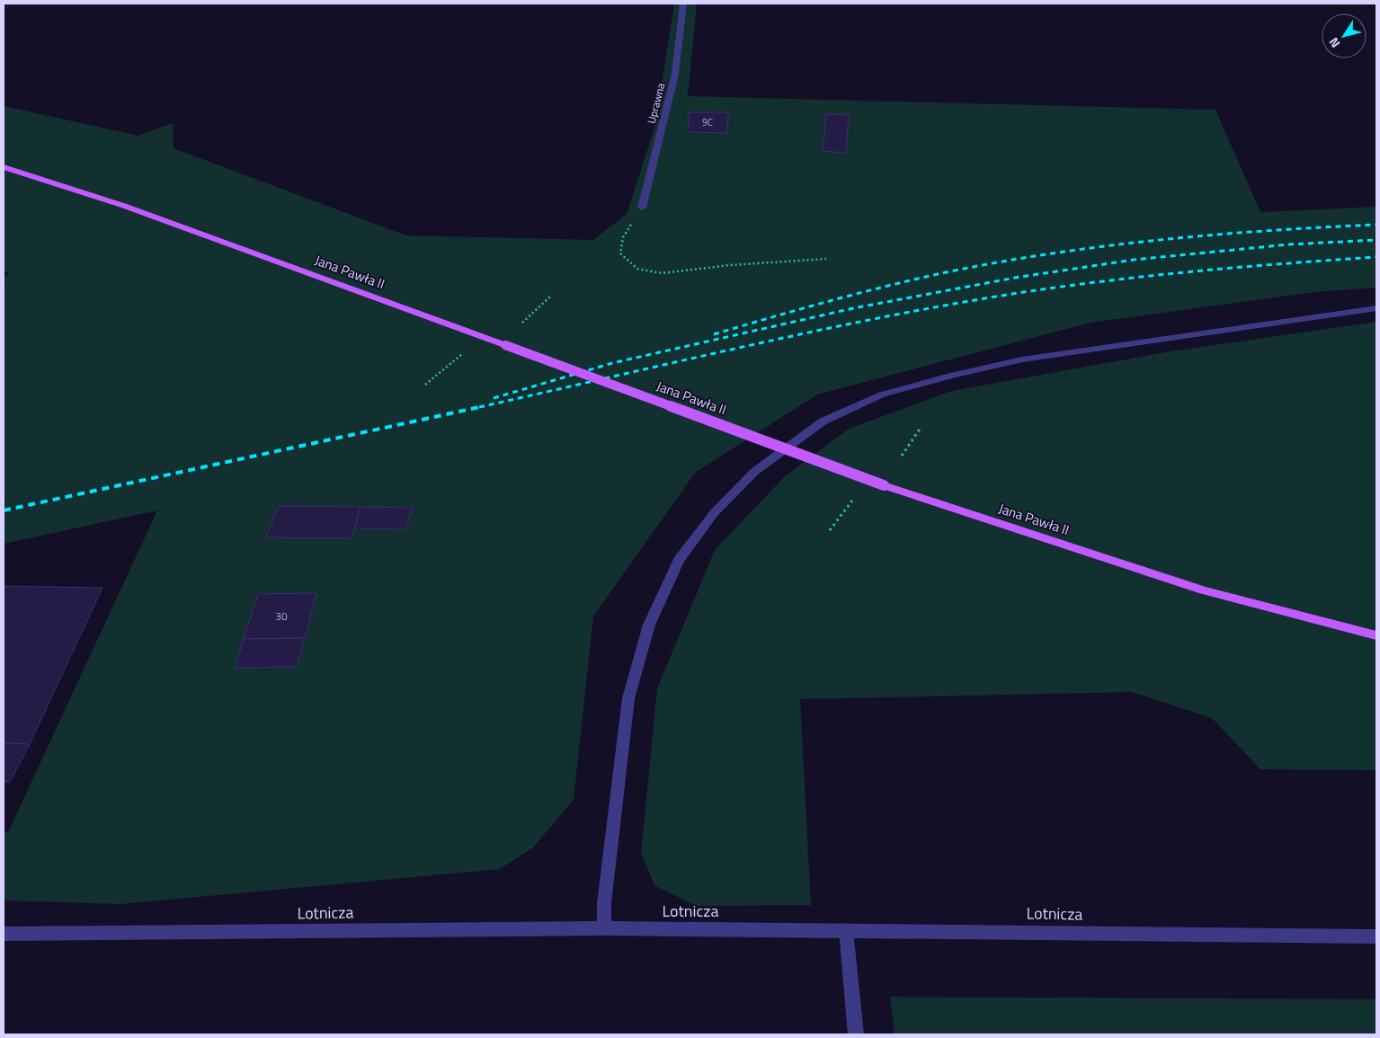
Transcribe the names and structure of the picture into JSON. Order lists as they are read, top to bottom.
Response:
{
  "streets": {
    "main road": ["Jana Pawła II"],
    "street": ["Uprawna", "Lotnicza"]
  },
  "house_numbers": ["9C", "30"],
  "north": "bottom left"
}
